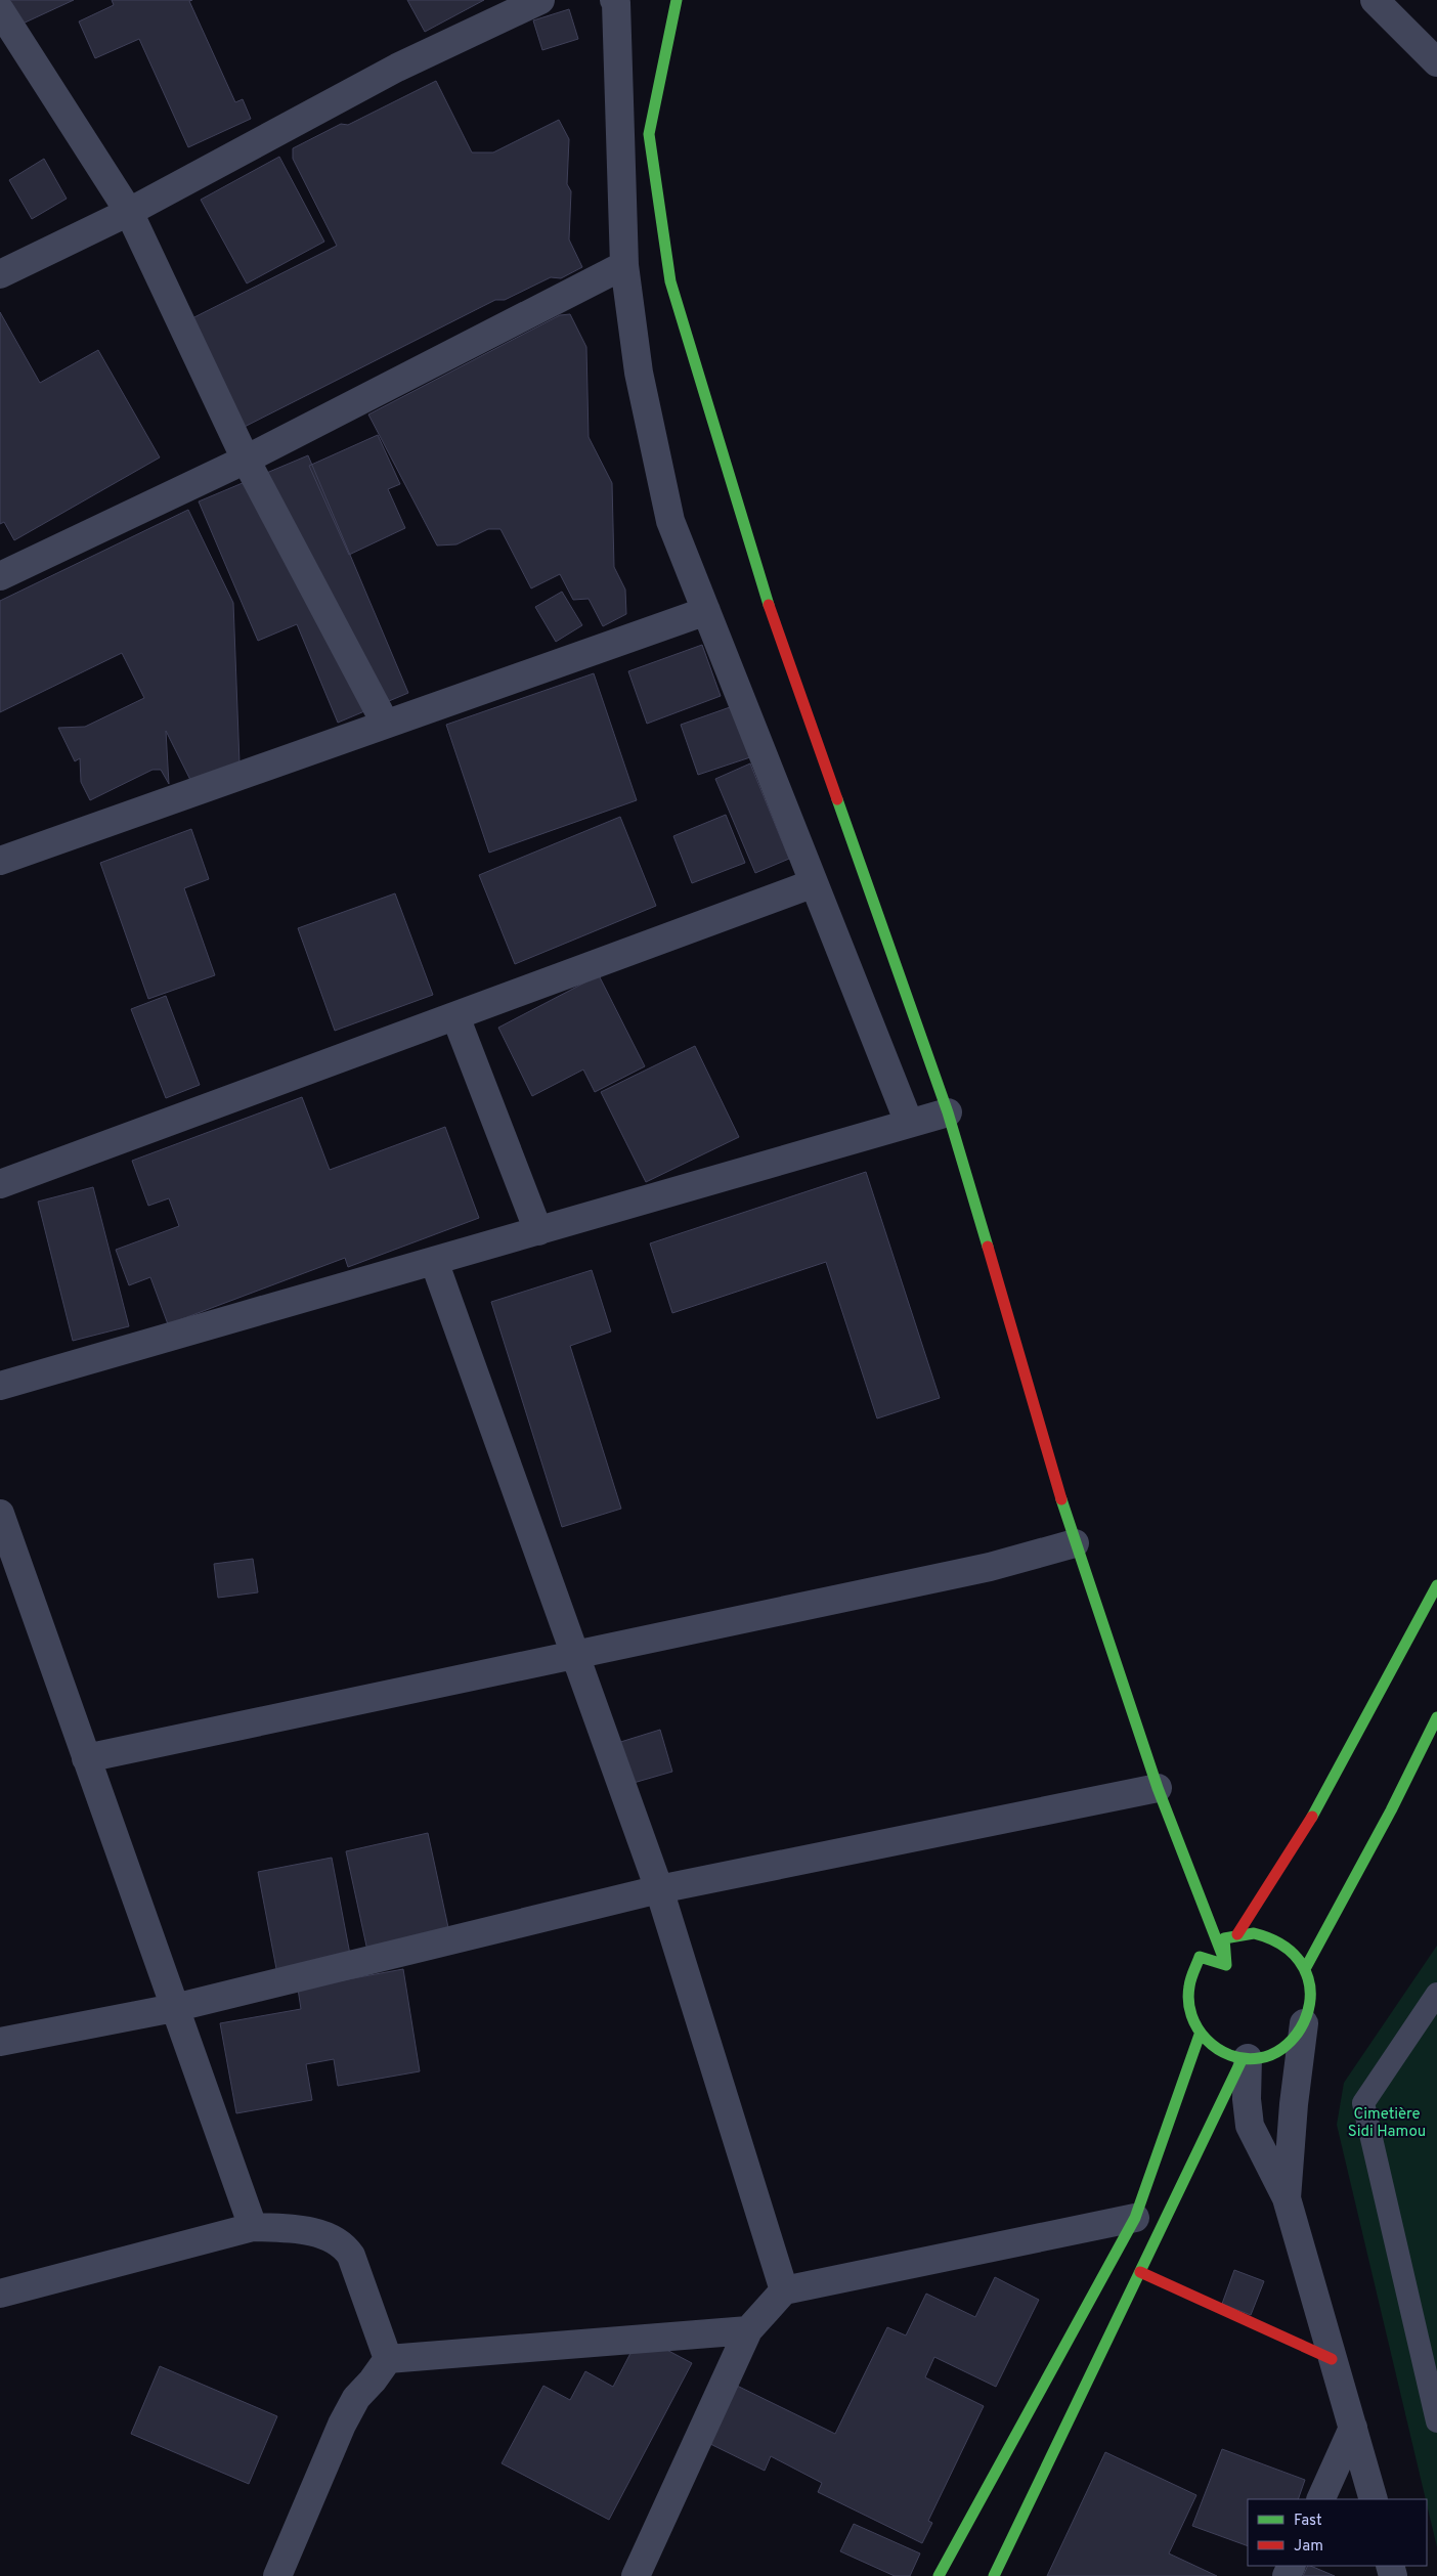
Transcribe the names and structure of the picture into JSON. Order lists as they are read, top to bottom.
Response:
{
  "parks": ["Cimetière Sidi Hamou"],
  "legend": ["Fast", "Jam"]
}
